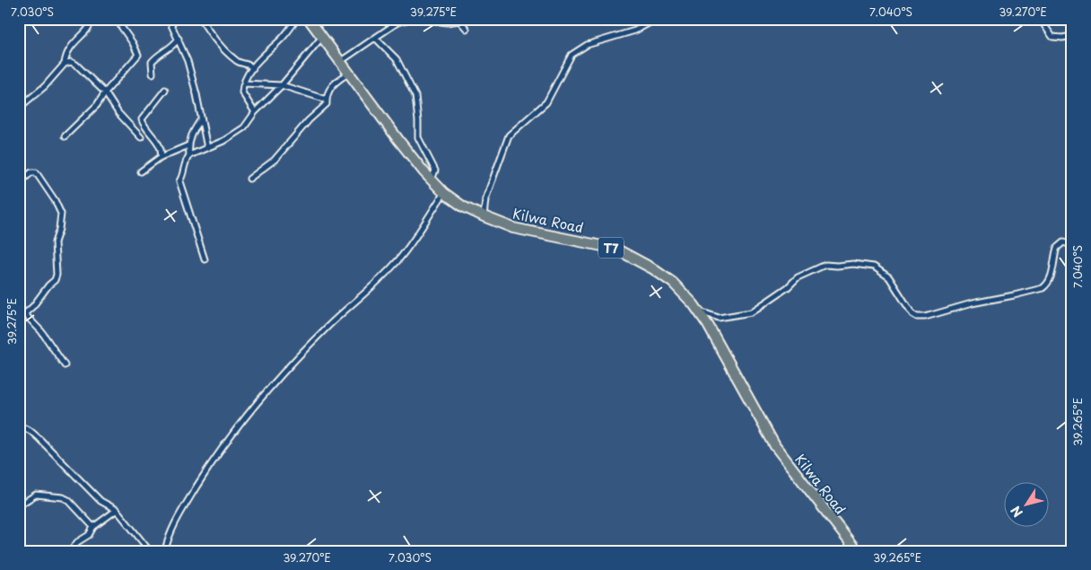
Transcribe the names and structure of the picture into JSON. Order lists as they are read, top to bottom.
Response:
{
  "streets": {
    "highway": ["Kilwa Road", "T7"]
  },
  "north": "bottom left",
  "coordinates": [
    "7.030°S",
    "39.275°E",
    "7.040°S",
    "39.270°E",
    "39.265°E"
  ]
}
